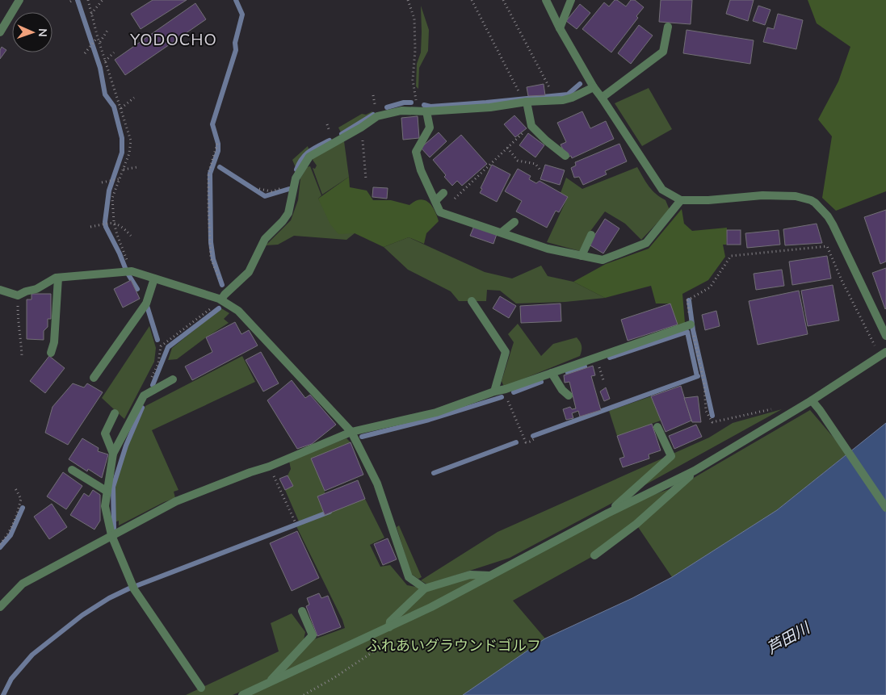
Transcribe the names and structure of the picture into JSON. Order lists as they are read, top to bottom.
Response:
{
  "districts": ["YODOCHO"],
  "water": ["芦田川"],
  "parks": ["ふれあいグラウンドゴルフ"],
  "north": "right"
}
